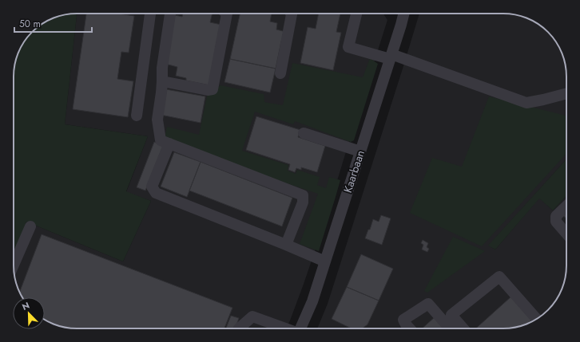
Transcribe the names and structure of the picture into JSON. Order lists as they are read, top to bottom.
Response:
{
  "streets": {
    "street": ["Kaarbaan"]
  },
  "scale_bar": "50 m",
  "north": "top left"
}
